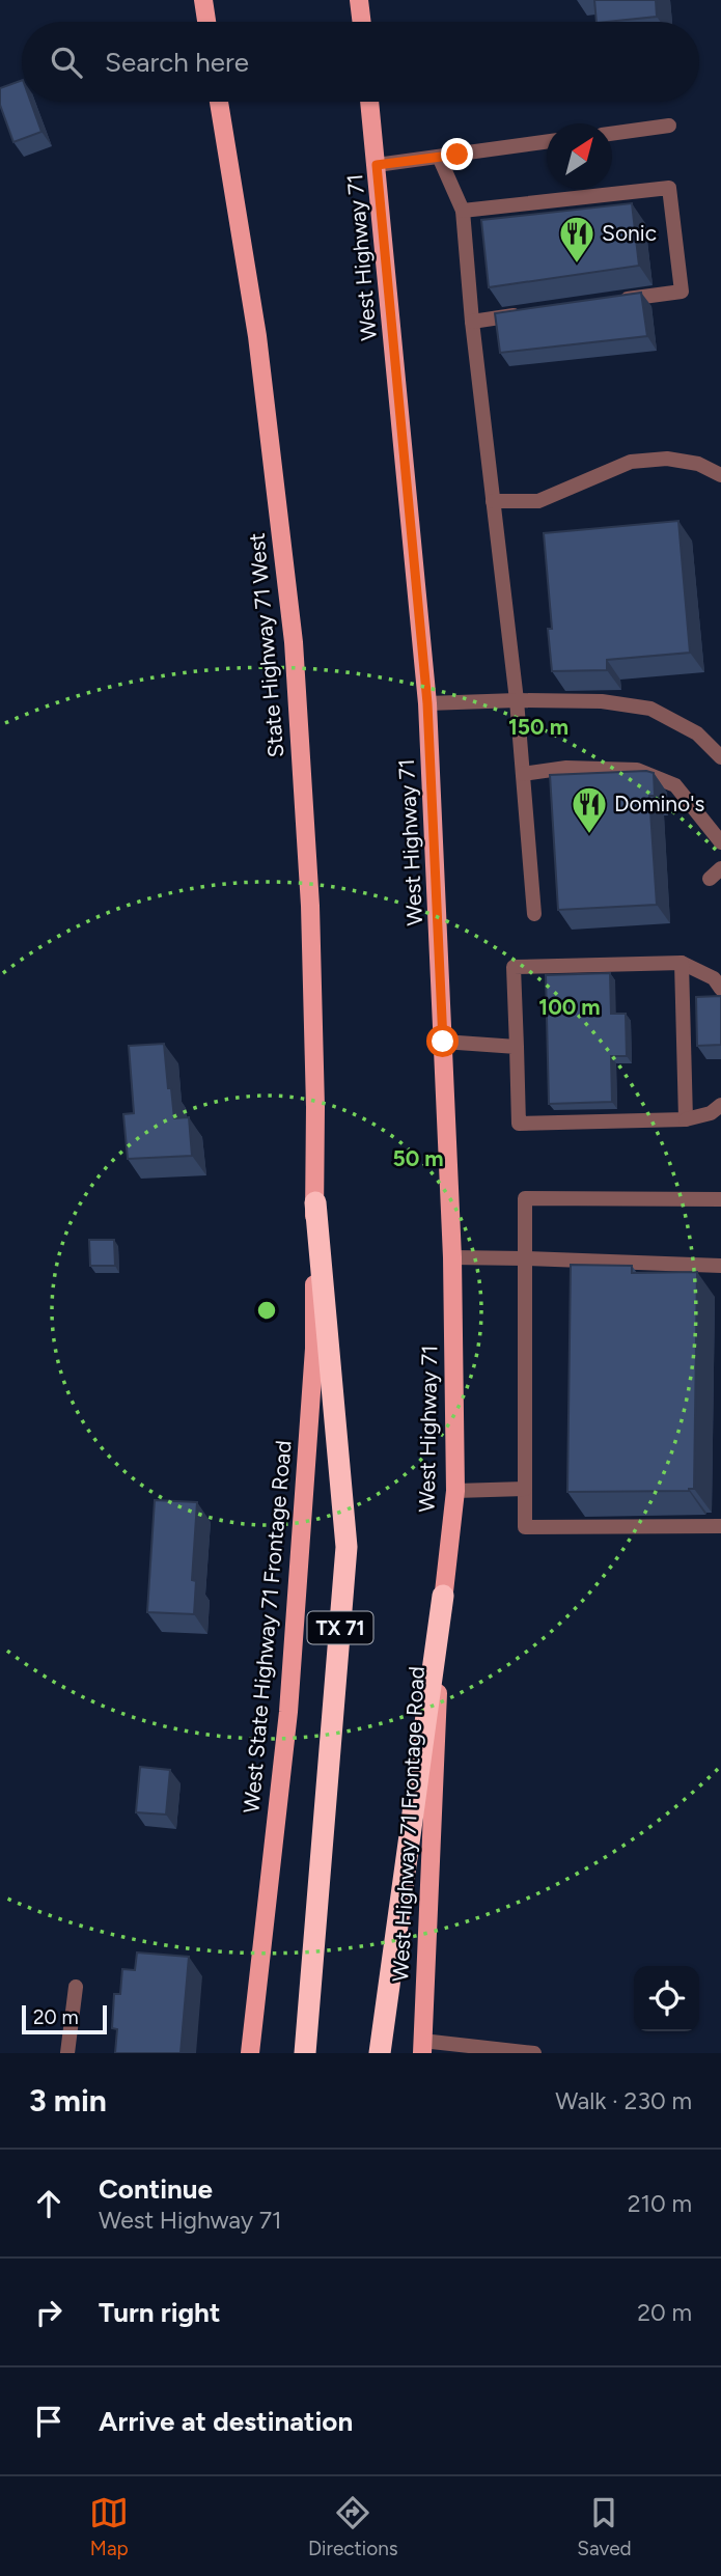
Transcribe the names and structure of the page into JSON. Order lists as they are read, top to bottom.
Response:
{
  "streets": {
    "highway": ["TX 71"],
    "main road": [
      "West Highway 71",
      "State Highway 71 West",
      "West State Highway 71 Frontage Road",
      "West Highway 71 Frontage Road"
    ]
  },
  "crossings": [
    ["West Highway 71", "West Highway 71 Frontage Road"],
    ["State Highway 71 West", "West State Highway 71 Frontage Road"],
    ["State Highway 71 West", "TX 71"],
    ["West State Highway 71 Frontage Road", "TX 71"]
  ],
  "places": {
    "restaurant": ["Sonic", "Domino's"]
  },
  "scale_bar": "20 m",
  "north": "top right",
  "page": {
    "search": "Search here",
    "scale": "20 m",
    "heading": ["3 min", "Walk · 230 m"],
    "list": [
      ["Continue", "West Highway 71", "210 m"],
      ["Turn right", "20 m"],
      "Arrive at destination"
    ],
    "nav": ["Map", "Directions", "Saved"]
  },
  "rings": ["150 m", "100 m", "50 m"]
}
